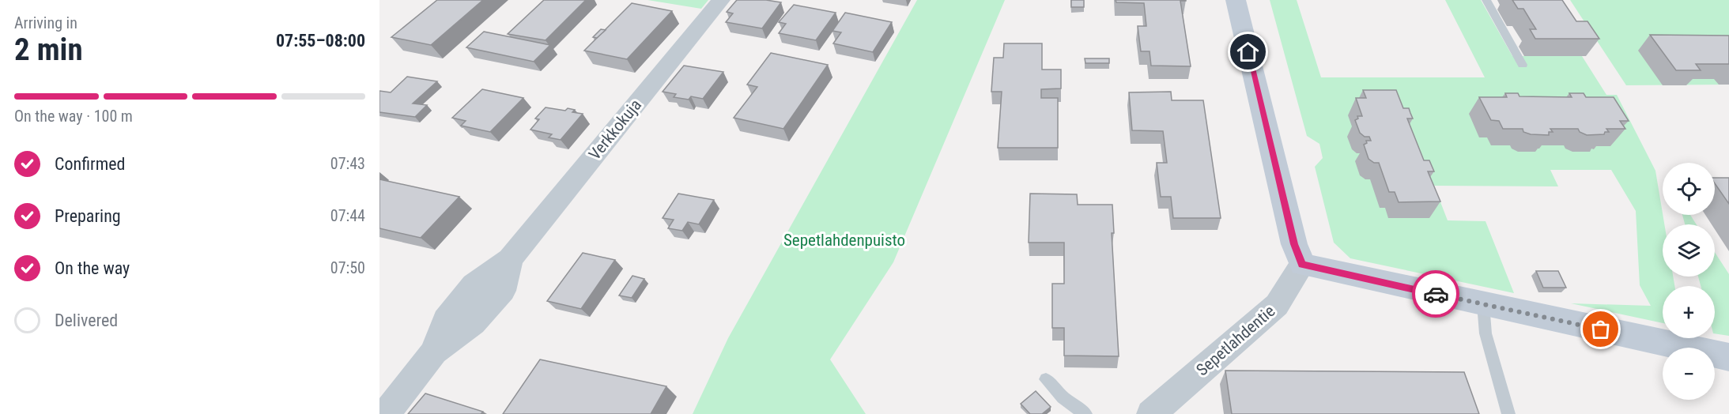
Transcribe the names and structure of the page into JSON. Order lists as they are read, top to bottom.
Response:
{
  "streets": {
    "street": ["Verkkokuja", "Sepetlahdentie"]
  },
  "parks": ["Sepetlahdenpuisto"],
  "page": {
    "heading": ["2 min", "Arriving in", "07:55–08:00"],
    "bar": "On the way · 100 m",
    "list": [
      ["Confirmed", "07:43"],
      ["Preparing", "07:44"],
      ["On the way", "07:50"],
      "Delivered"
    ],
    "map_buttons": ["+", "−"]
  }
}
